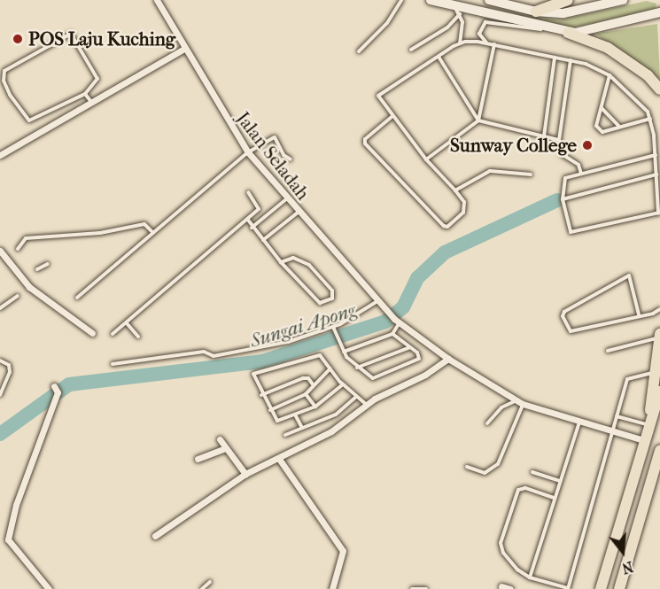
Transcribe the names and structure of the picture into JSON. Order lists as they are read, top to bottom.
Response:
{
  "streets": {
    "street": ["Jalan Seladah"]
  },
  "water": ["Sungai Apong"],
  "places": ["POS Laju Kuching", "Sunway College"],
  "north": "bottom"
}
